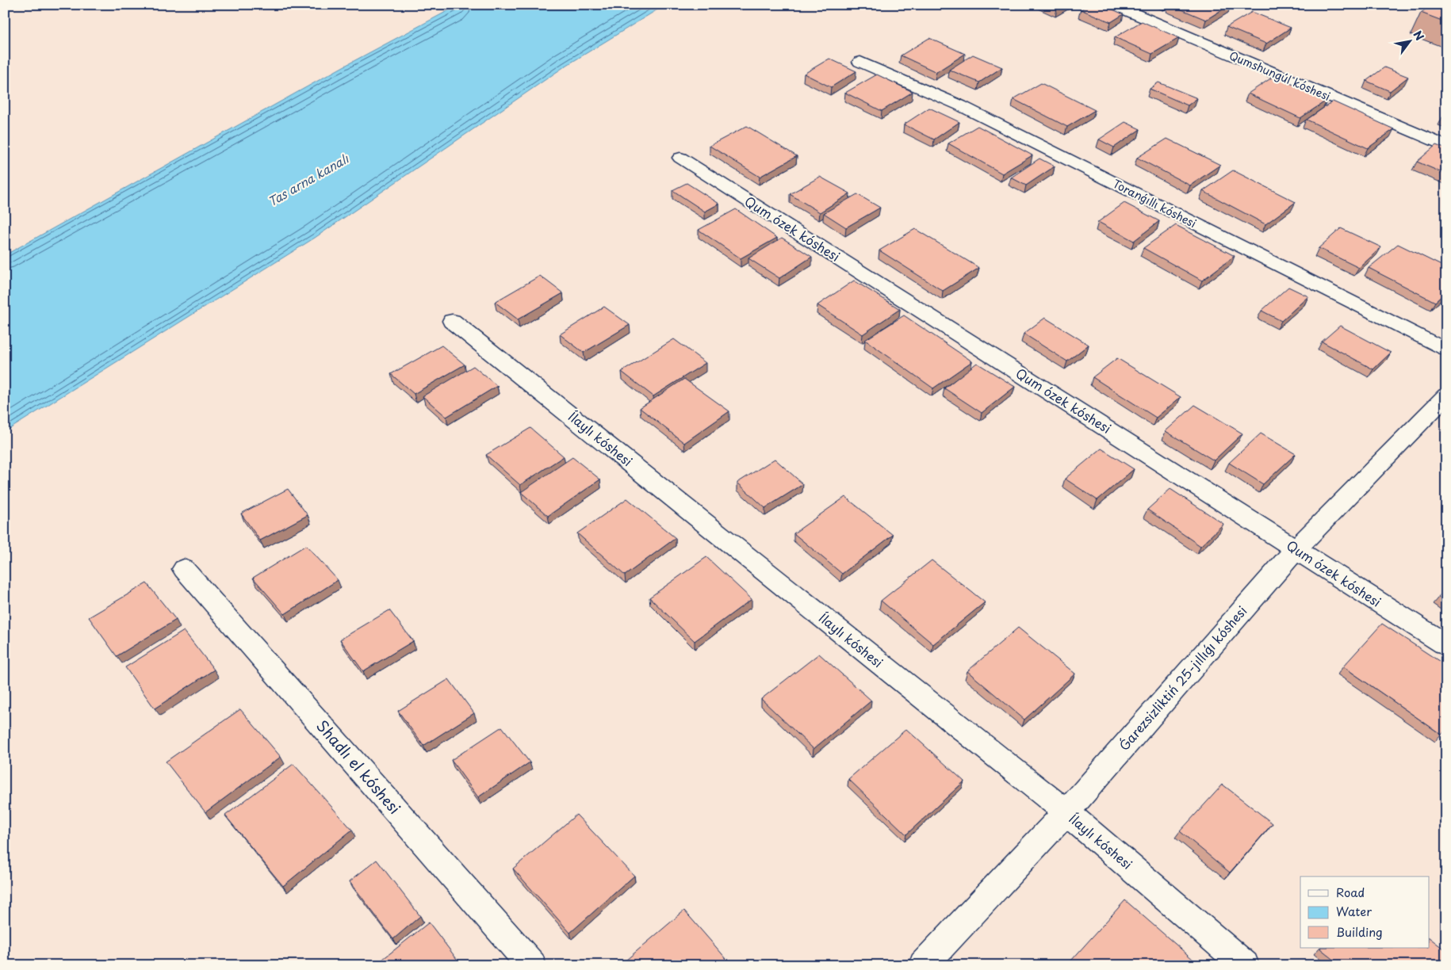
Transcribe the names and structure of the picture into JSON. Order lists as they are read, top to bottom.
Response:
{
  "streets": {
    "street": [
      "Qumshungúl kóshesi",
      "Toranǵıllı kóshesi",
      "Qum ózek kóshesi",
      "Ílaylı kóshesi",
      "Ǵarezsizliktiń 25-jıllıǵı kóshesi",
      "Shadlı el kóshesi"
    ]
  },
  "crossings": [
    ["Qum ózek kóshesi", "Ǵarezsizliktiń 25-jıllıǵı kóshesi"],
    ["Ílaylı kóshesi", "Ǵarezsizliktiń 25-jıllıǵı kóshesi"]
  ],
  "water": ["Tas arna kanalı"],
  "legend": ["Road", "Water", "Building"],
  "north": "top right"
}
